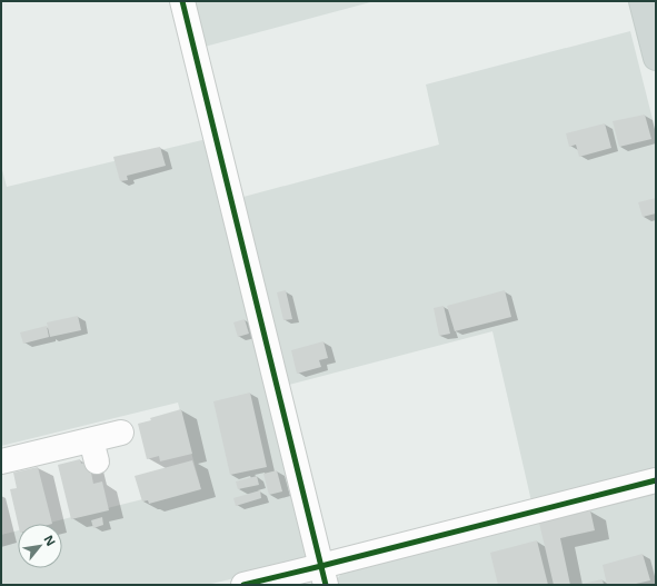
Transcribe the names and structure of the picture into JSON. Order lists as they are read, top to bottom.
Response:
{
  "north": "top right"
}
